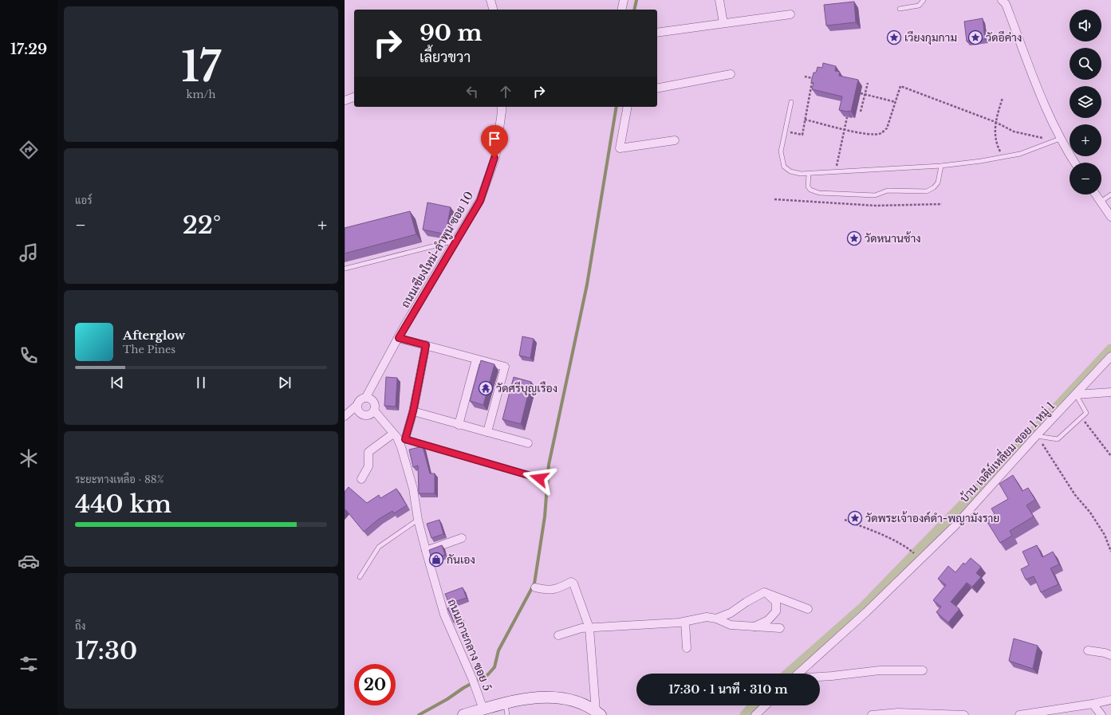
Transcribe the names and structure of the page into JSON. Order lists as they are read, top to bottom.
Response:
{
  "streets": {
    "street": ["ถนนเชียงใหม่-ลำพูน ซอย 10", "บ้าน เจดีย์เหลี่ยม ซอย 1 หมู่ 1", "ถนนเกาะกลาง ซอย 5"]
  },
  "crossings": [
    ["ถนนเชียงใหม่-ลำพูน ซอย 10", "ถนนเกาะกลาง ซอย 5"]
  ],
  "places": {
    "place": [
      "เวียงกุมกาม",
      "วัดอีค่าง",
      "วัดหนานช้าง",
      "วัดพระเจ้าองค์ดำ-พญามังราย"
    ],
    "temple": ["วัดศรีบุญเรือง"],
    "shop": ["กันเอง"]
  },
  "page": {
    "tabs": "17:29",
    "tile": [
      ["17", "km/h"],
      "แอร์",
      ["ระยะทางเหลือ · 88%", "440 km"],
      ["ถึง", "17:30"]
    ],
    "map_buttons": ["+", "−"],
    "turn": ["90 m", "เลี้ยวขวา"],
    "heat": ["−", "22°", "+"],
    "song": ["Afterglow", "The Pines"],
    "limit": "20",
    "trip": "17:30 · 1 นาที · 310 m"
  }
}
